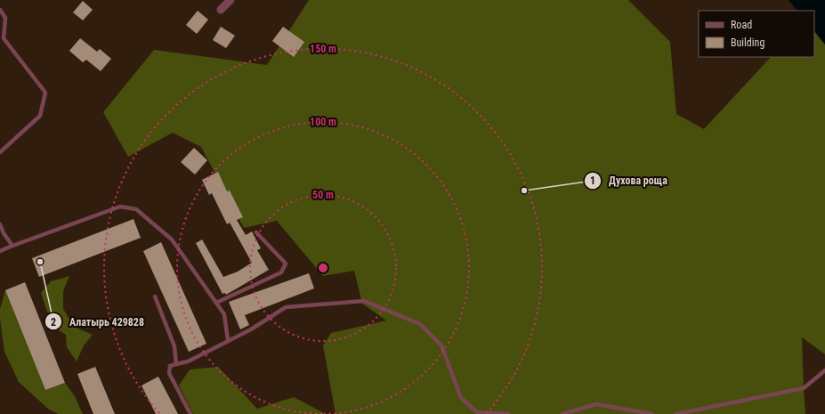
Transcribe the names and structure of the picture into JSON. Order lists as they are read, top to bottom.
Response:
{
  "places": ["Духова роща", "Алатырь 429828"],
  "legend": ["Road", "Building"],
  "rings": ["150 m", "100 m", "50 m"]
}
